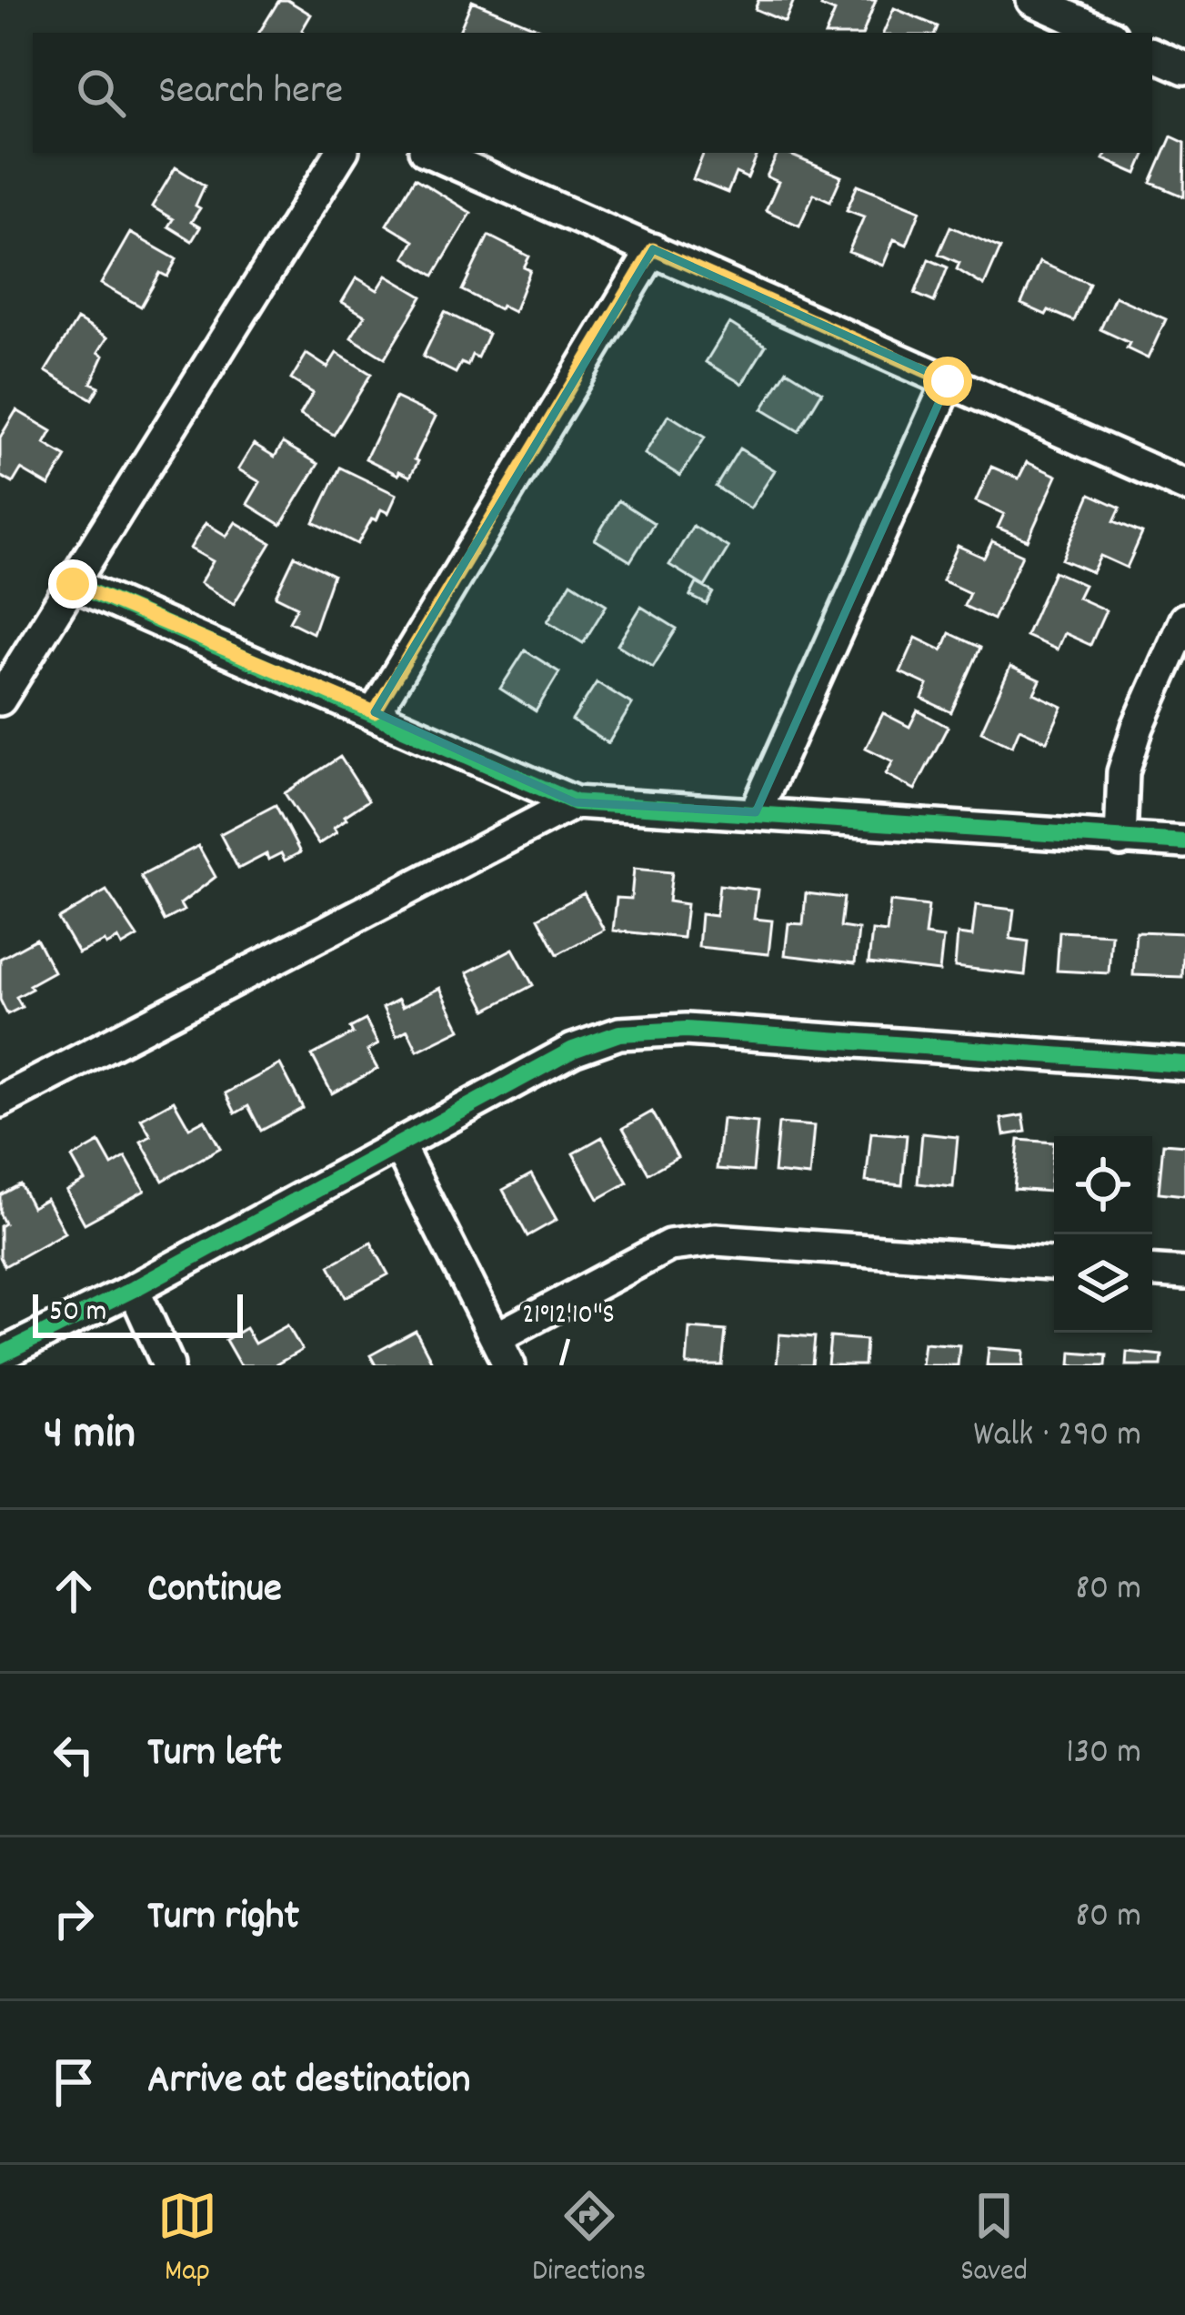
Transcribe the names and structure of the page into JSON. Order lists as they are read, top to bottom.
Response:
{
  "scale_bar": "50 m",
  "page": {
    "search": "Search here",
    "scale": "50 m",
    "heading": ["4 min", "Walk · 290 m"],
    "list": [
      ["Continue", "80 m"],
      ["Turn left", "130 m"],
      ["Turn right", "80 m"],
      "Arrive at destination"
    ],
    "nav": ["Map", "Directions", "Saved"]
  },
  "coordinates": ["21°12'10\"S"]
}
